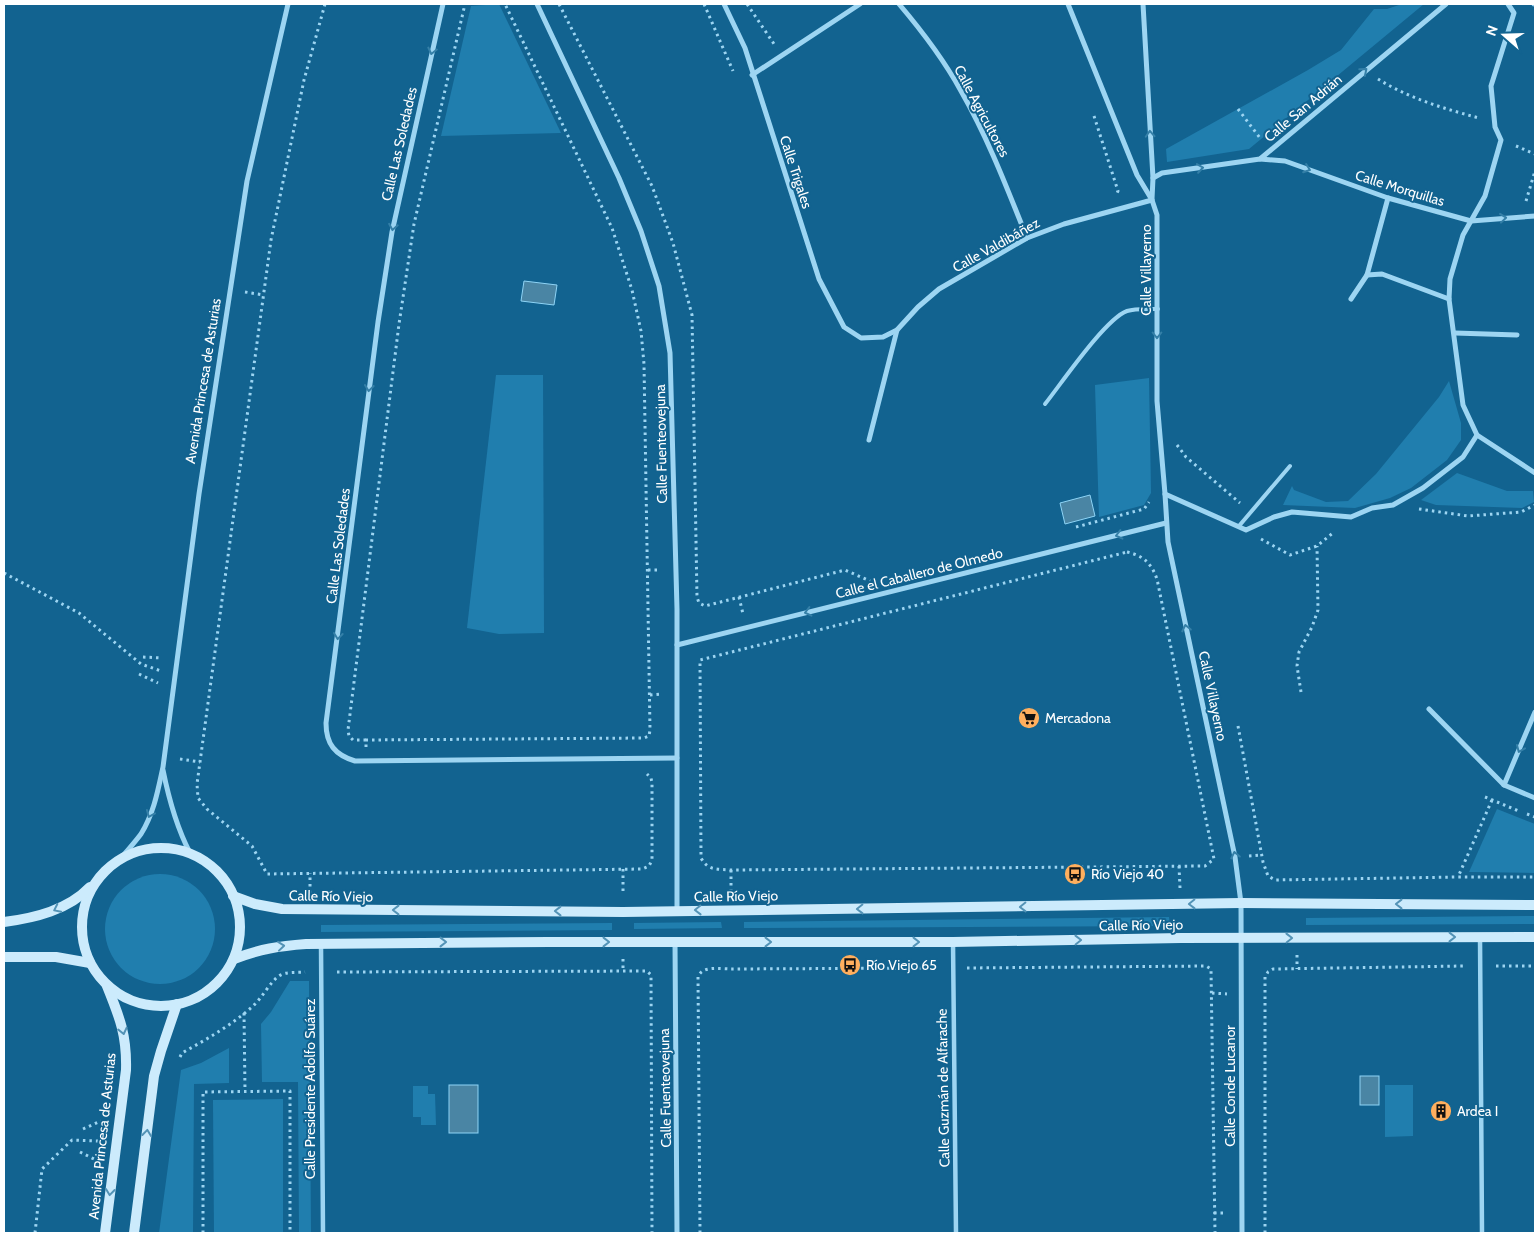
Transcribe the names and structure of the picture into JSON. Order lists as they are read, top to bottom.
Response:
{
  "streets": {
    "main road": ["Avenida Princesa de Asturias", "Calle Río Viejo"],
    "street": [
      "Calle San Adrián",
      "Calle Agricultores",
      "Calle Las Soledades",
      "Calle Trigales",
      "Calle Morquillas",
      "Calle Valdibáñez",
      "Calle Villayerno",
      "Calle Fuenteovejuna",
      "Calle el Caballero de Olmedo",
      "Calle Conde Lucanor",
      "Calle Guzmán de Alfarache",
      "Calle Presidente Adolfo Suárez"
    ]
  },
  "crossings": [
    ["Calle San Adrián", "Calle Morquillas"],
    ["Calle Agricultores", "Calle Valdibáñez"],
    ["Calle Las Soledades", "Calle Fuenteovejuna"],
    ["Calle Trigales", "Calle Valdibáñez"],
    ["Calle Valdibáñez", "Calle Villayerno"],
    ["Calle Villayerno", "Calle el Caballero de Olmedo"],
    ["Calle Villayerno", "Calle Río Viejo"],
    ["Avenida Princesa de Asturias", "Calle Río Viejo"],
    ["Calle Fuenteovejuna", "Calle el Caballero de Olmedo"],
    ["Calle Fuenteovejuna", "Calle Río Viejo"],
    ["Calle Río Viejo", "Calle Conde Lucanor"],
    ["Calle Río Viejo", "Calle Guzmán de Alfarache"],
    ["Calle Río Viejo", "Calle Presidente Adolfo Suárez"]
  ],
  "one_way": [
    "Calle San Adrián",
    "Calle Las Soledades",
    "Calle Morquillas",
    "Calle el Caballero de Olmedo"
  ],
  "places": {
    "supermarket": ["Mercadona"],
    "bus stop": ["Río Viejo 40", "Río Viejo 65"],
    "building": ["Ardea I"]
  },
  "north": "left"
}
